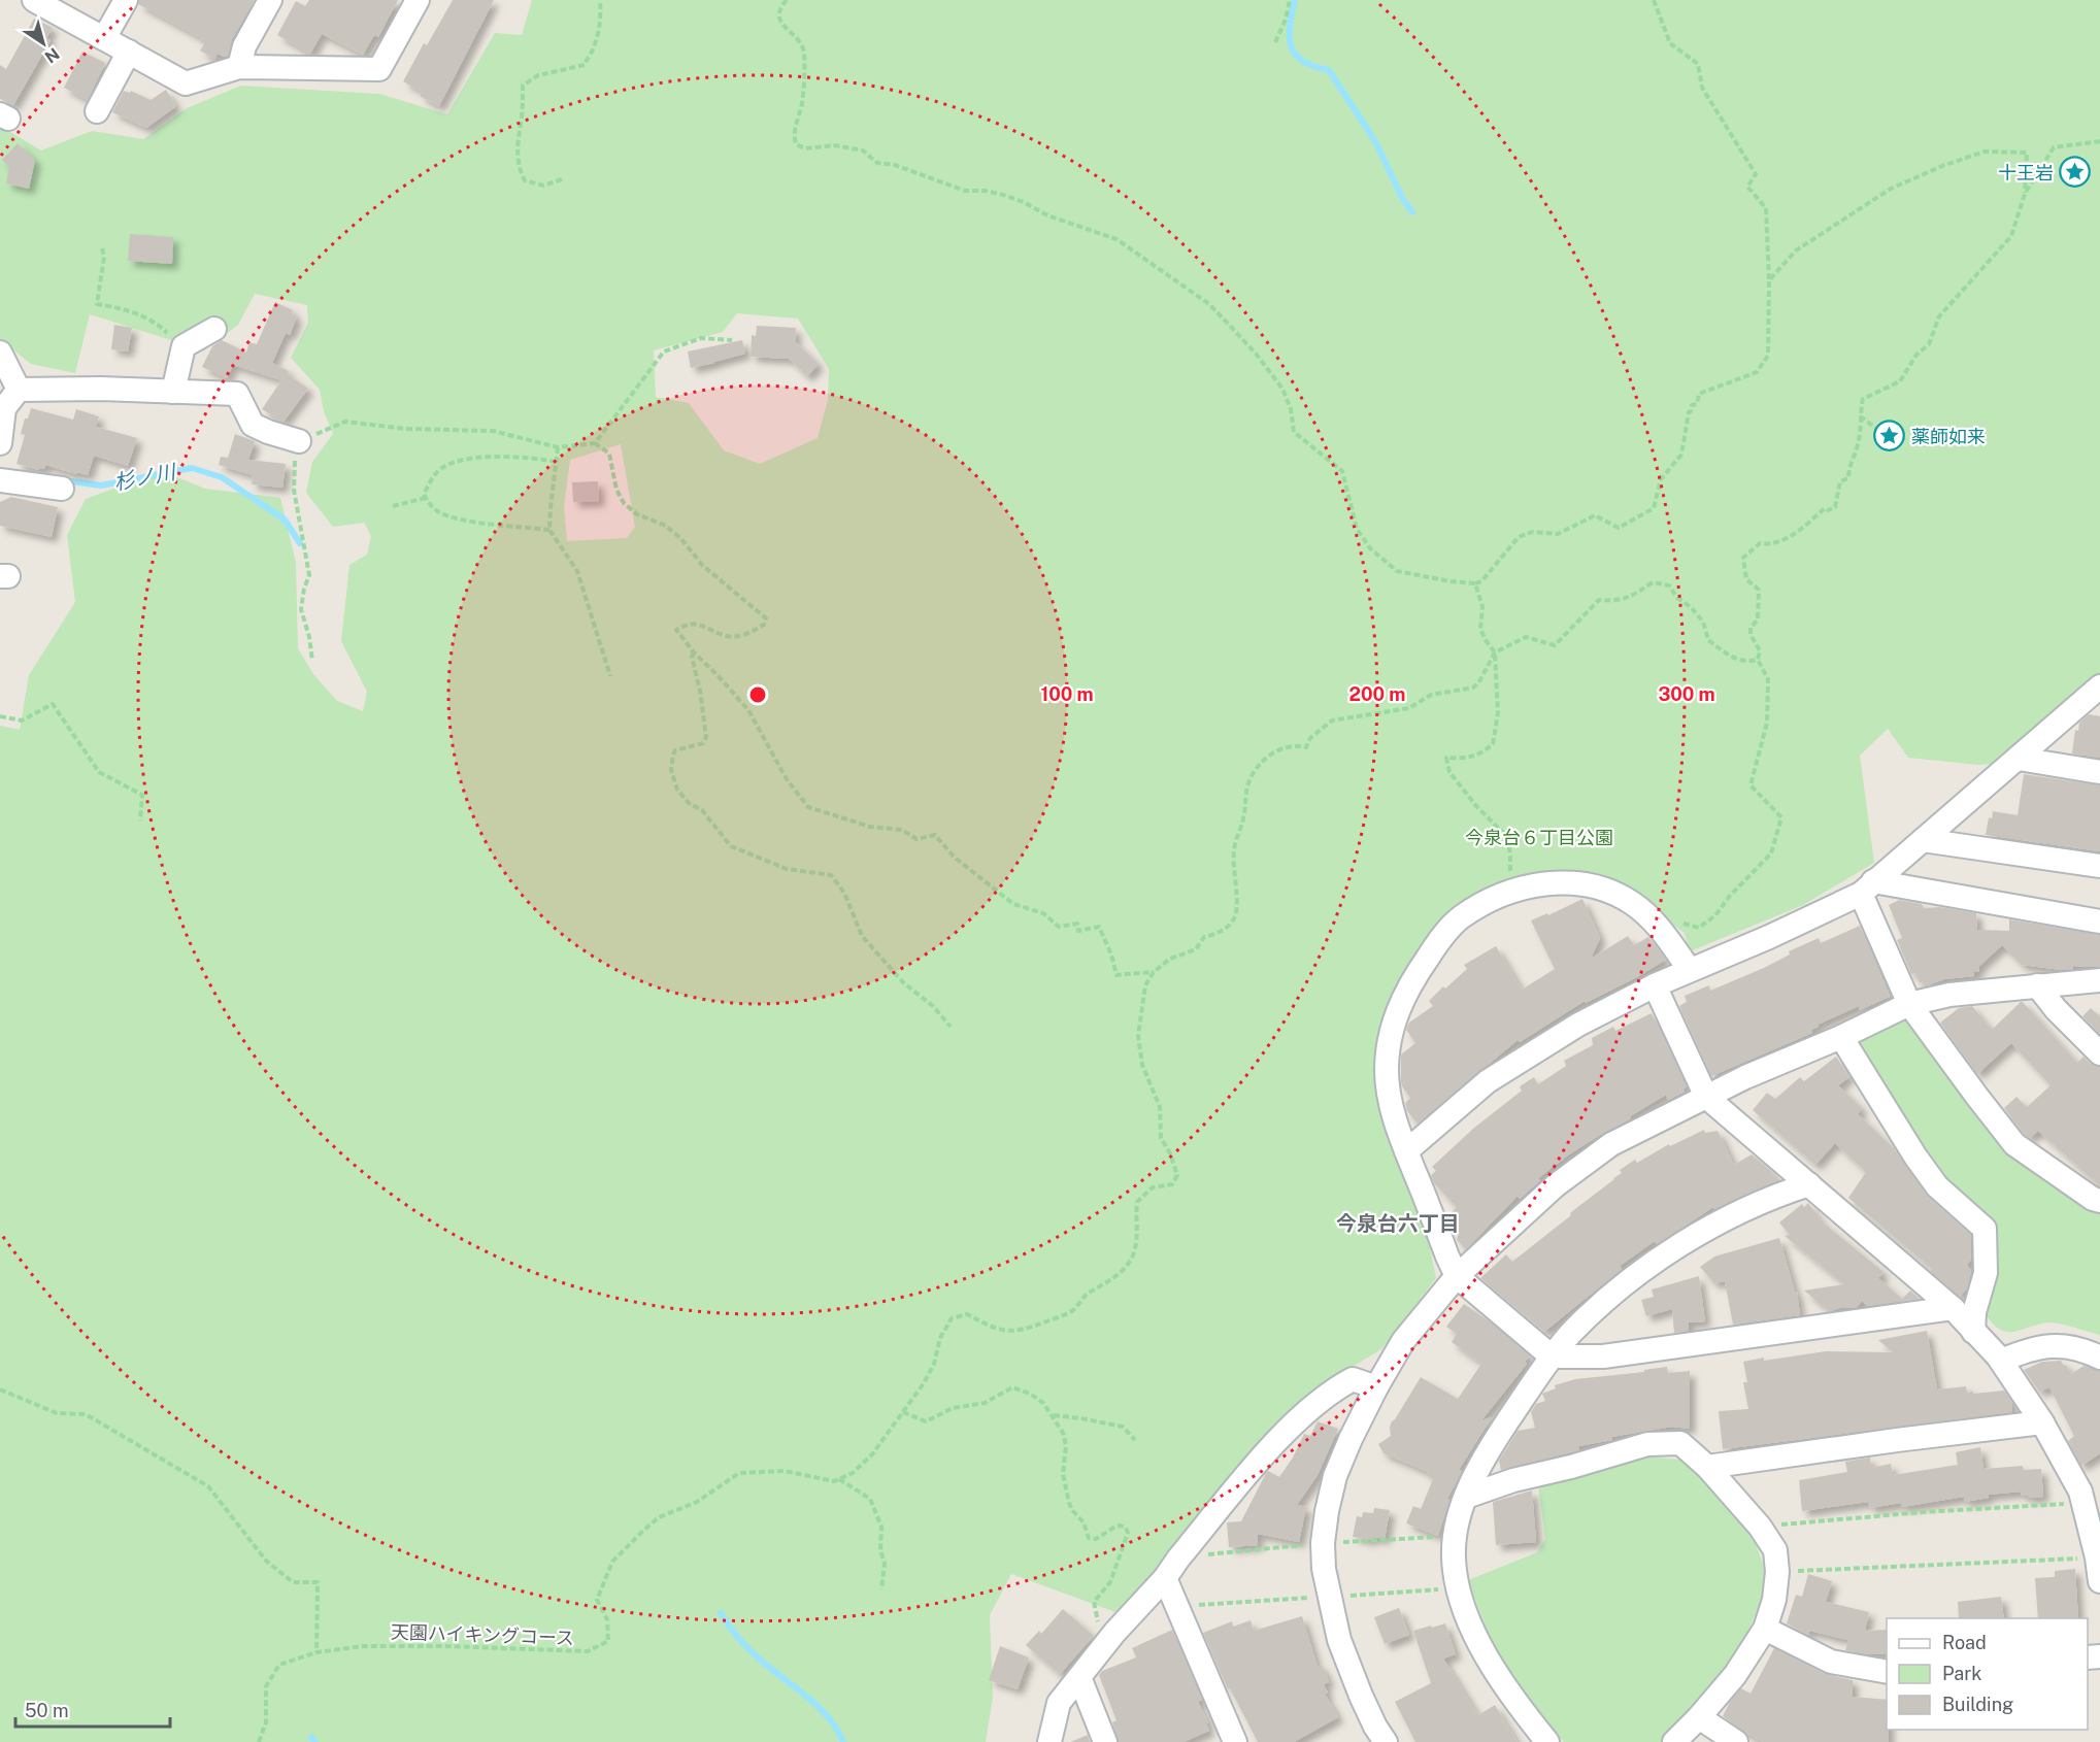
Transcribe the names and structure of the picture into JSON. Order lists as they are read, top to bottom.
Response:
{
  "streets": {
    "path": ["天園ハイキングコース"]
  },
  "districts": ["今泉台六丁目"],
  "water": ["杉ノ川"],
  "parks": ["今泉台６丁目公園"],
  "places": {
    "place": ["十王岩", "薬師如来"]
  },
  "legend": ["Road", "Park", "Building"],
  "scale_bar": "50 m",
  "north": "bottom right",
  "rings": ["100 m", "200 m", "300 m"]
}
